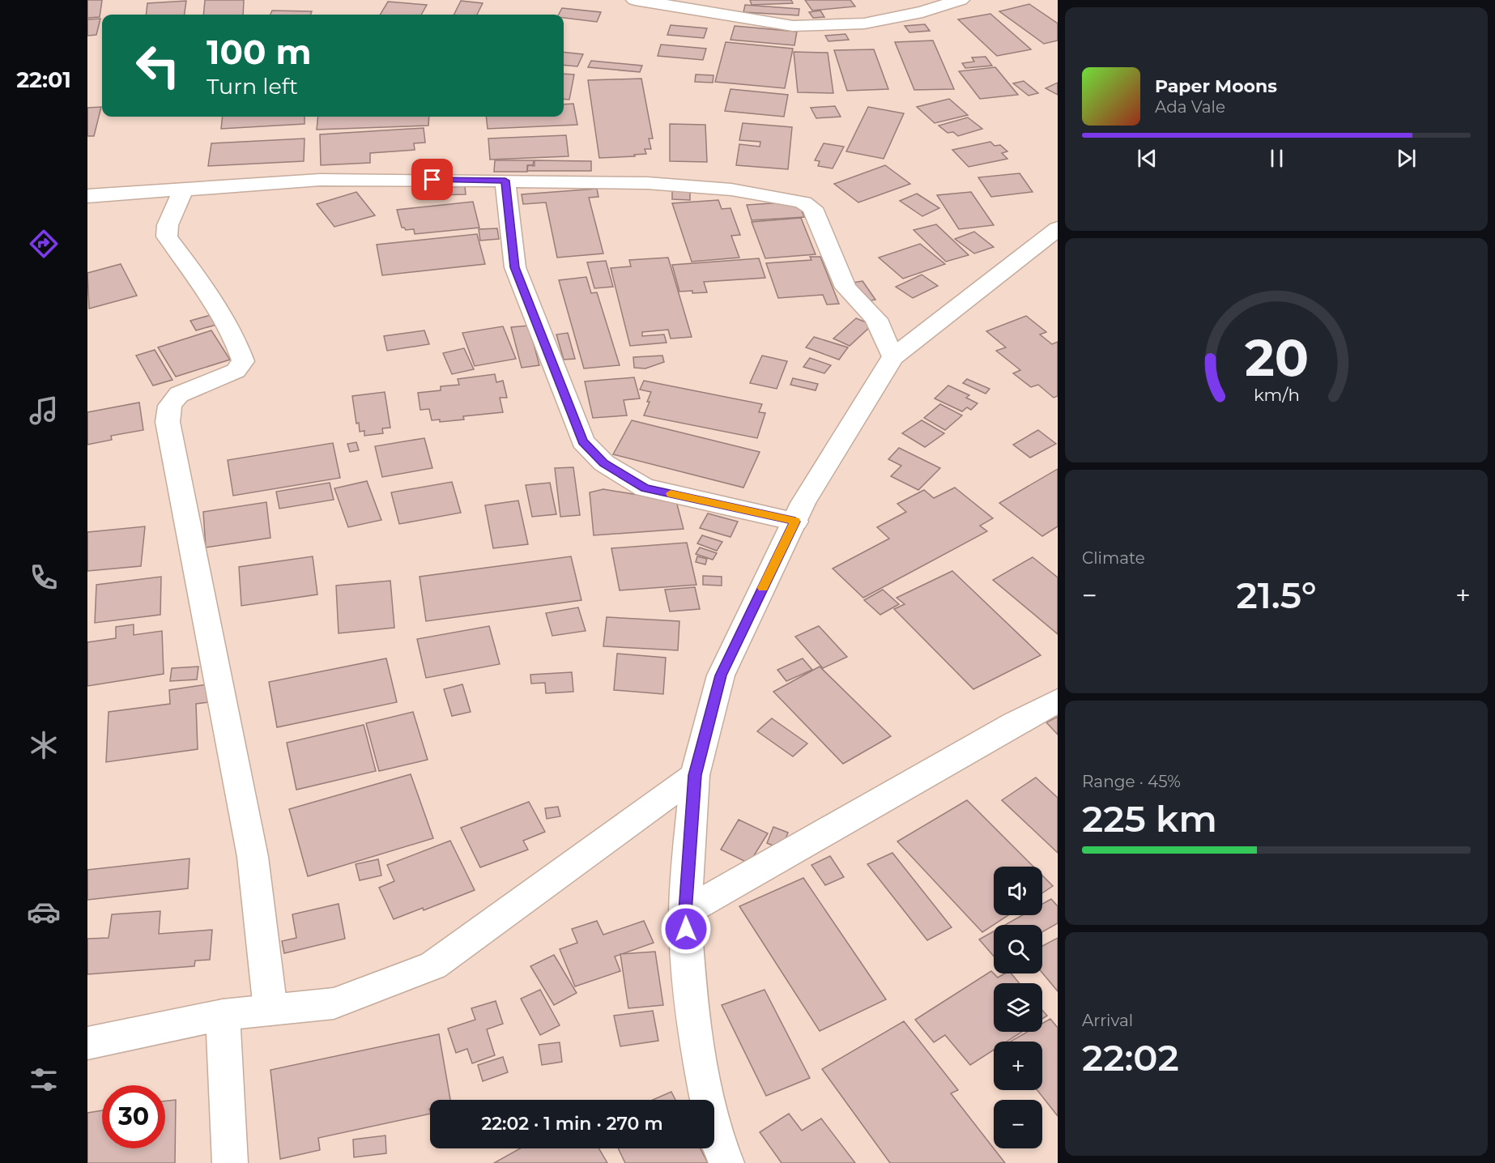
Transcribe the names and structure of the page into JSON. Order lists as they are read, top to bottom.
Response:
{
  "page": {
    "tabs": "22:01",
    "turn": ["100 m", "Turn left"],
    "song": ["Paper Moons", "Ada Vale"],
    "tile": [
      "Climate",
      ["Range · 45%", "225 km"],
      ["Arrival", "22:02"]
    ],
    "heat": ["−", "21.5°", "+"],
    "map_buttons": ["+", "−"],
    "limit": "30",
    "trip": "22:02 · 1 min · 270 m",
    "gauge": ["20", "km/h"]
  }
}
